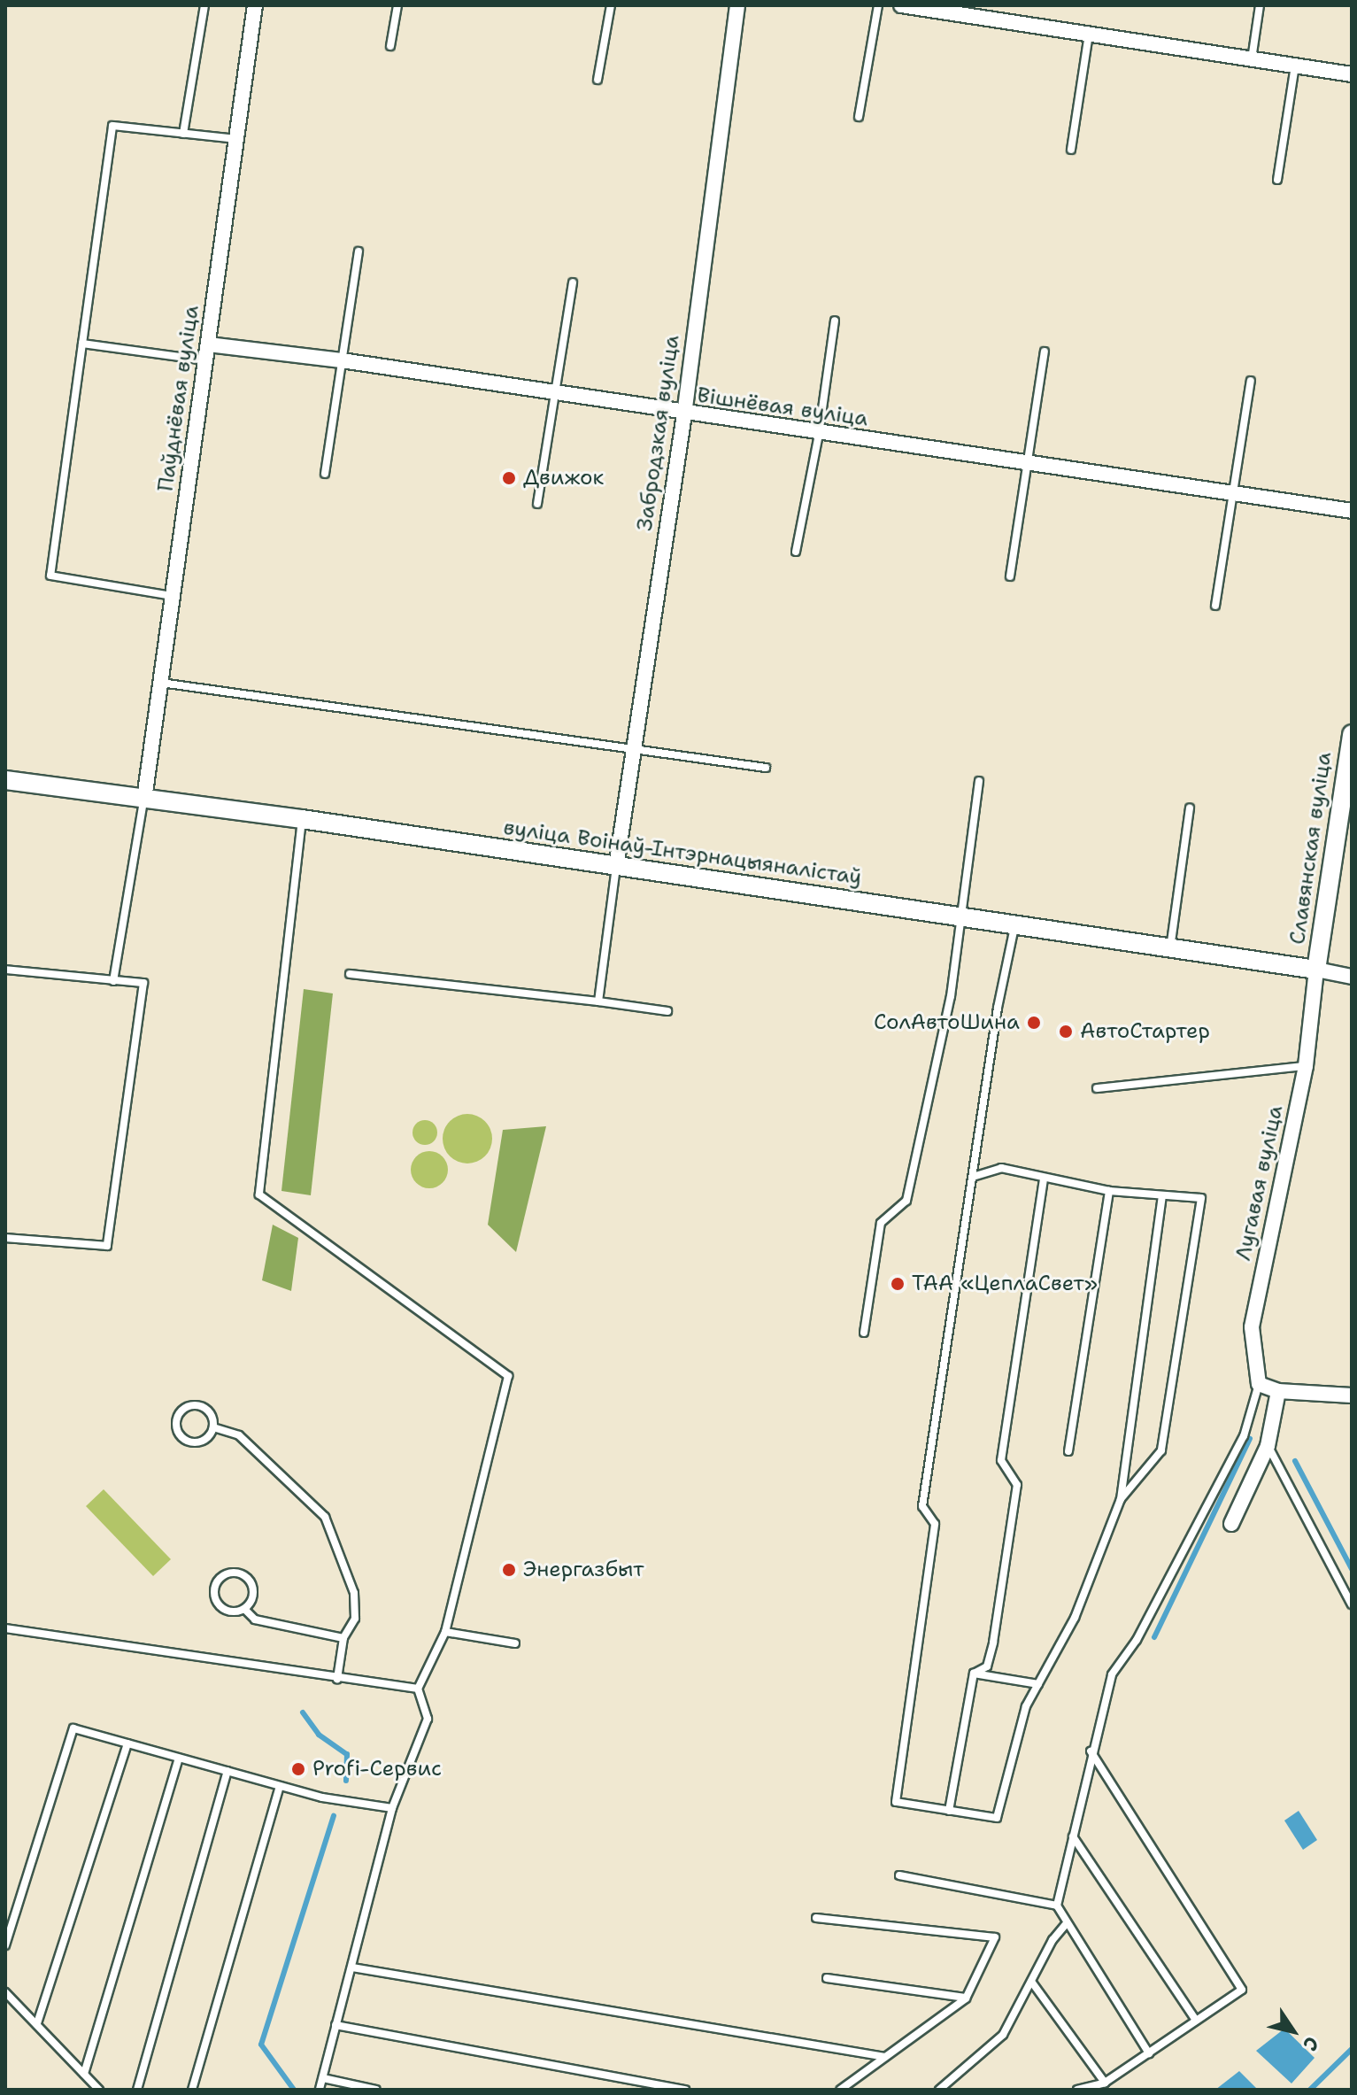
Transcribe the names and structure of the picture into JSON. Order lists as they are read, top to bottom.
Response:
{
  "streets": {
    "street": [
      "Паўднёвая вуліца",
      "Вішнёвая вуліца",
      "Забродзкая вуліца",
      "Славянская вуліца",
      "вуліца Воінаў-Інтэрнацыяналістаў",
      "Лугавая вуліца"
    ]
  },
  "crossings": [
    ["Паўднёвая вуліца", "Вішнёвая вуліца"],
    ["Паўднёвая вуліца", "вуліца Воінаў-Інтэрнацыяналістаў"],
    ["Вішнёвая вуліца", "Забродзкая вуліца"],
    ["Забродзкая вуліца", "вуліца Воінаў-Інтэрнацыяналістаў"],
    ["Славянская вуліца", "вуліца Воінаў-Інтэрнацыяналістаў"],
    ["Славянская вуліца", "Лугавая вуліца"],
    ["вуліца Воінаў-Інтэрнацыяналістаў", "Лугавая вуліца"]
  ],
  "places": [
    "Движок",
    "СолАвтоШина",
    "АвтоСтартер",
    "ТАА «ЦеплаСвет»",
    "Энергазбыт",
    "Profi-Сервис"
  ],
  "north": "bottom right"
}
